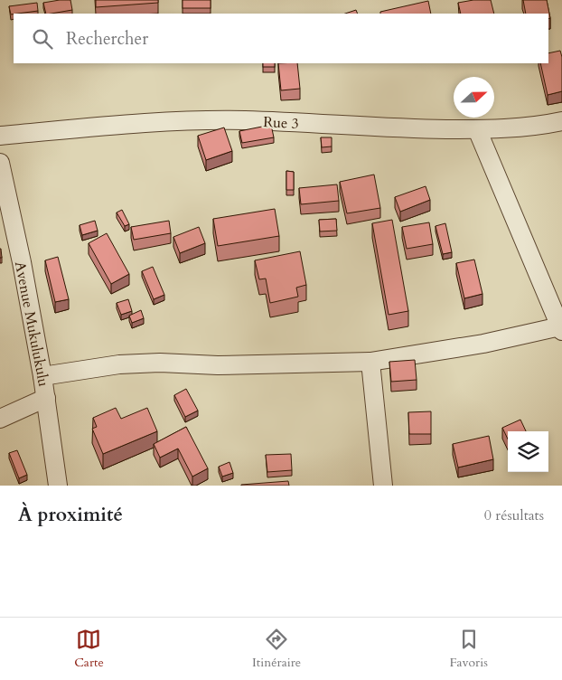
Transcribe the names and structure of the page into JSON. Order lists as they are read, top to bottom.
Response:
{
  "streets": {
    "street": ["Rue 3", "Avenue Mukulukulu"]
  },
  "north": "right",
  "page": {
    "search": "Rechercher",
    "heading": ["À proximité", "0 résultats"],
    "nav": ["Carte", "Itinéraire", "Favoris"]
  }
}
